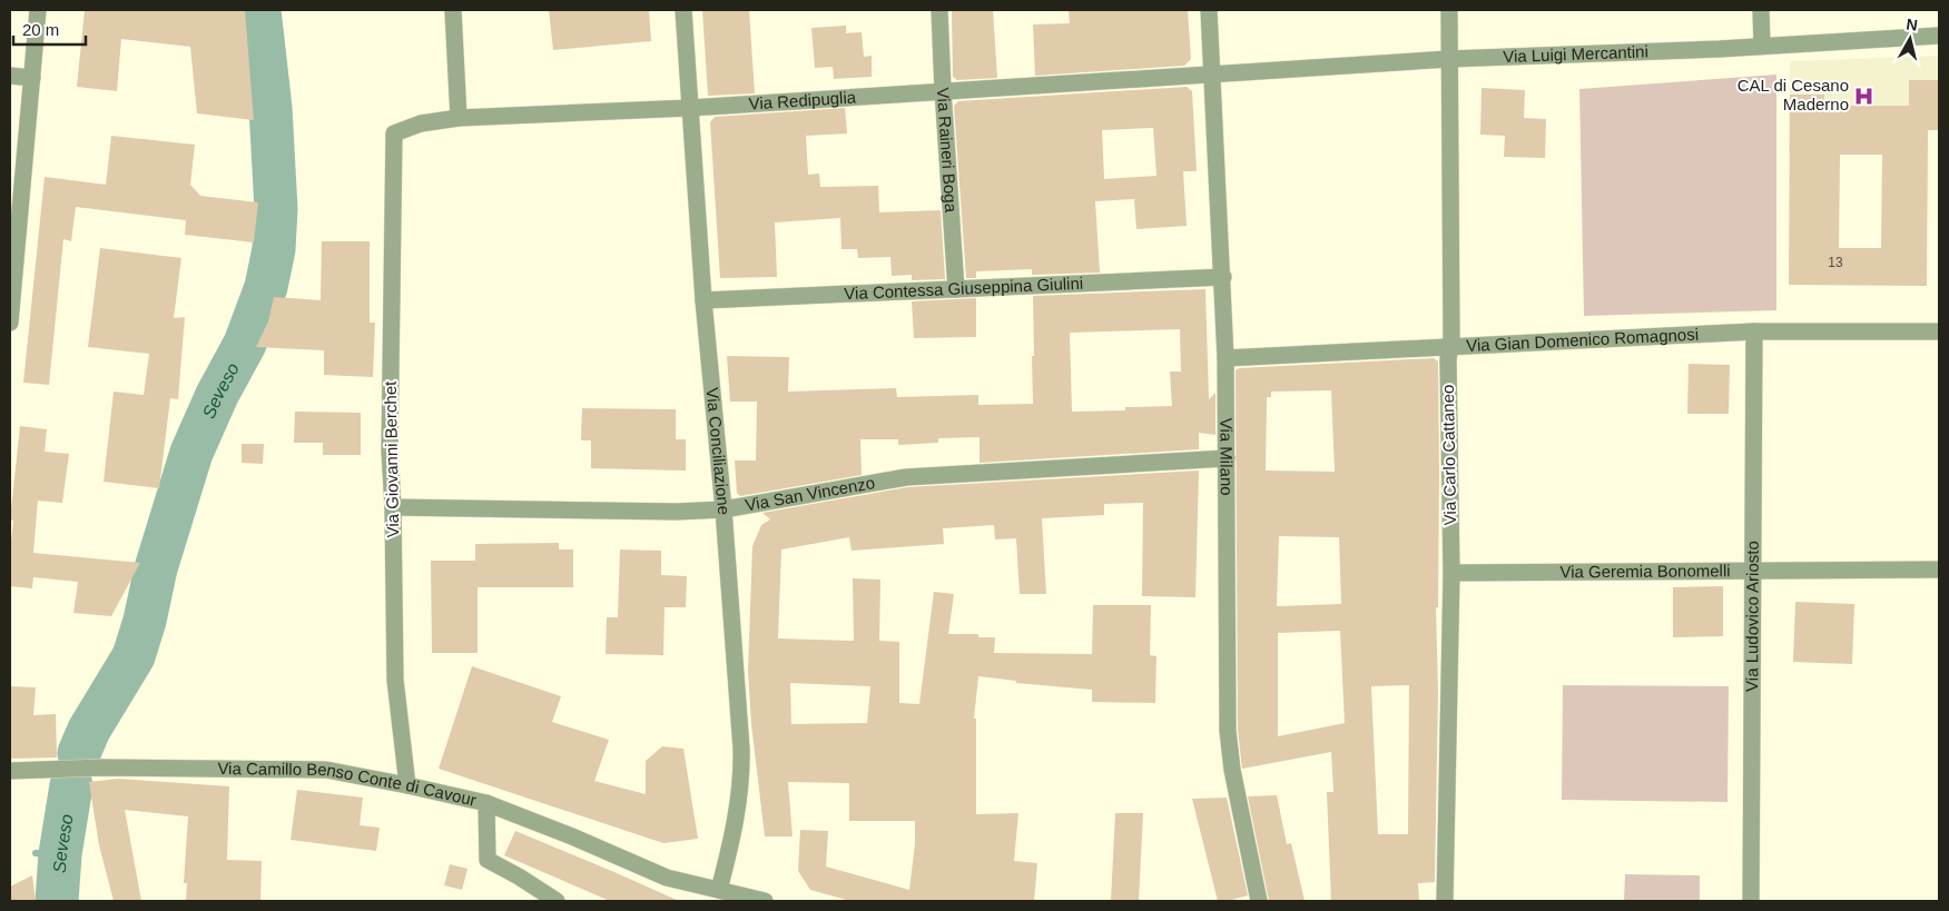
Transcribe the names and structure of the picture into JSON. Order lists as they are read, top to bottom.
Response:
{
  "streets": {
    "street": [
      "Via Luigi Mercantini",
      "Via Redipuglia",
      "Via Raineri Boga",
      "Via Contessa Giuseppina Giulini",
      "Via Gian Domenico Romagnosi",
      "Via Conciliazione",
      "Via Carlo Cattaneo",
      "Via Milano",
      "Via Giovanni Berchet",
      "Via San Vincenzo",
      "Via Geremia Bonomelli",
      "Via Ludovico Ariosto",
      "Via Camillo Benso Conte di Cavour"
    ]
  },
  "crossings": [
    ["Via Luigi Mercantini", "Via Redipuglia"],
    ["Via Luigi Mercantini", "Via Carlo Cattaneo"],
    ["Via Luigi Mercantini", "Via Milano"],
    ["Via Redipuglia", "Via Raineri Boga"],
    ["Via Redipuglia", "Via Conciliazione"],
    ["Via Redipuglia", "Via Milano"],
    ["Via Redipuglia", "Via Giovanni Berchet"],
    ["Via Raineri Boga", "Via Contessa Giuseppina Giulini"],
    ["Via Contessa Giuseppina Giulini", "Via Conciliazione"],
    ["Via Contessa Giuseppina Giulini", "Via Milano"],
    ["Via Gian Domenico Romagnosi", "Via Carlo Cattaneo"],
    ["Via Gian Domenico Romagnosi", "Via Milano"],
    ["Via Gian Domenico Romagnosi", "Via Ludovico Ariosto"],
    ["Via Conciliazione", "Via San Vincenzo"],
    ["Via Conciliazione", "Via Camillo Benso Conte di Cavour"],
    ["Via Carlo Cattaneo", "Via Geremia Bonomelli"],
    ["Via Milano", "Via San Vincenzo"],
    ["Via Giovanni Berchet", "Via San Vincenzo"],
    ["Via Giovanni Berchet", "Via Camillo Benso Conte di Cavour"],
    ["Via Geremia Bonomelli", "Via Ludovico Ariosto"]
  ],
  "water": ["Seveso"],
  "places": {
    "hospital": ["CAL di Cesano Maderno"]
  },
  "house_numbers": ["13"],
  "scale_bar": "20 m",
  "north": "top"
}
